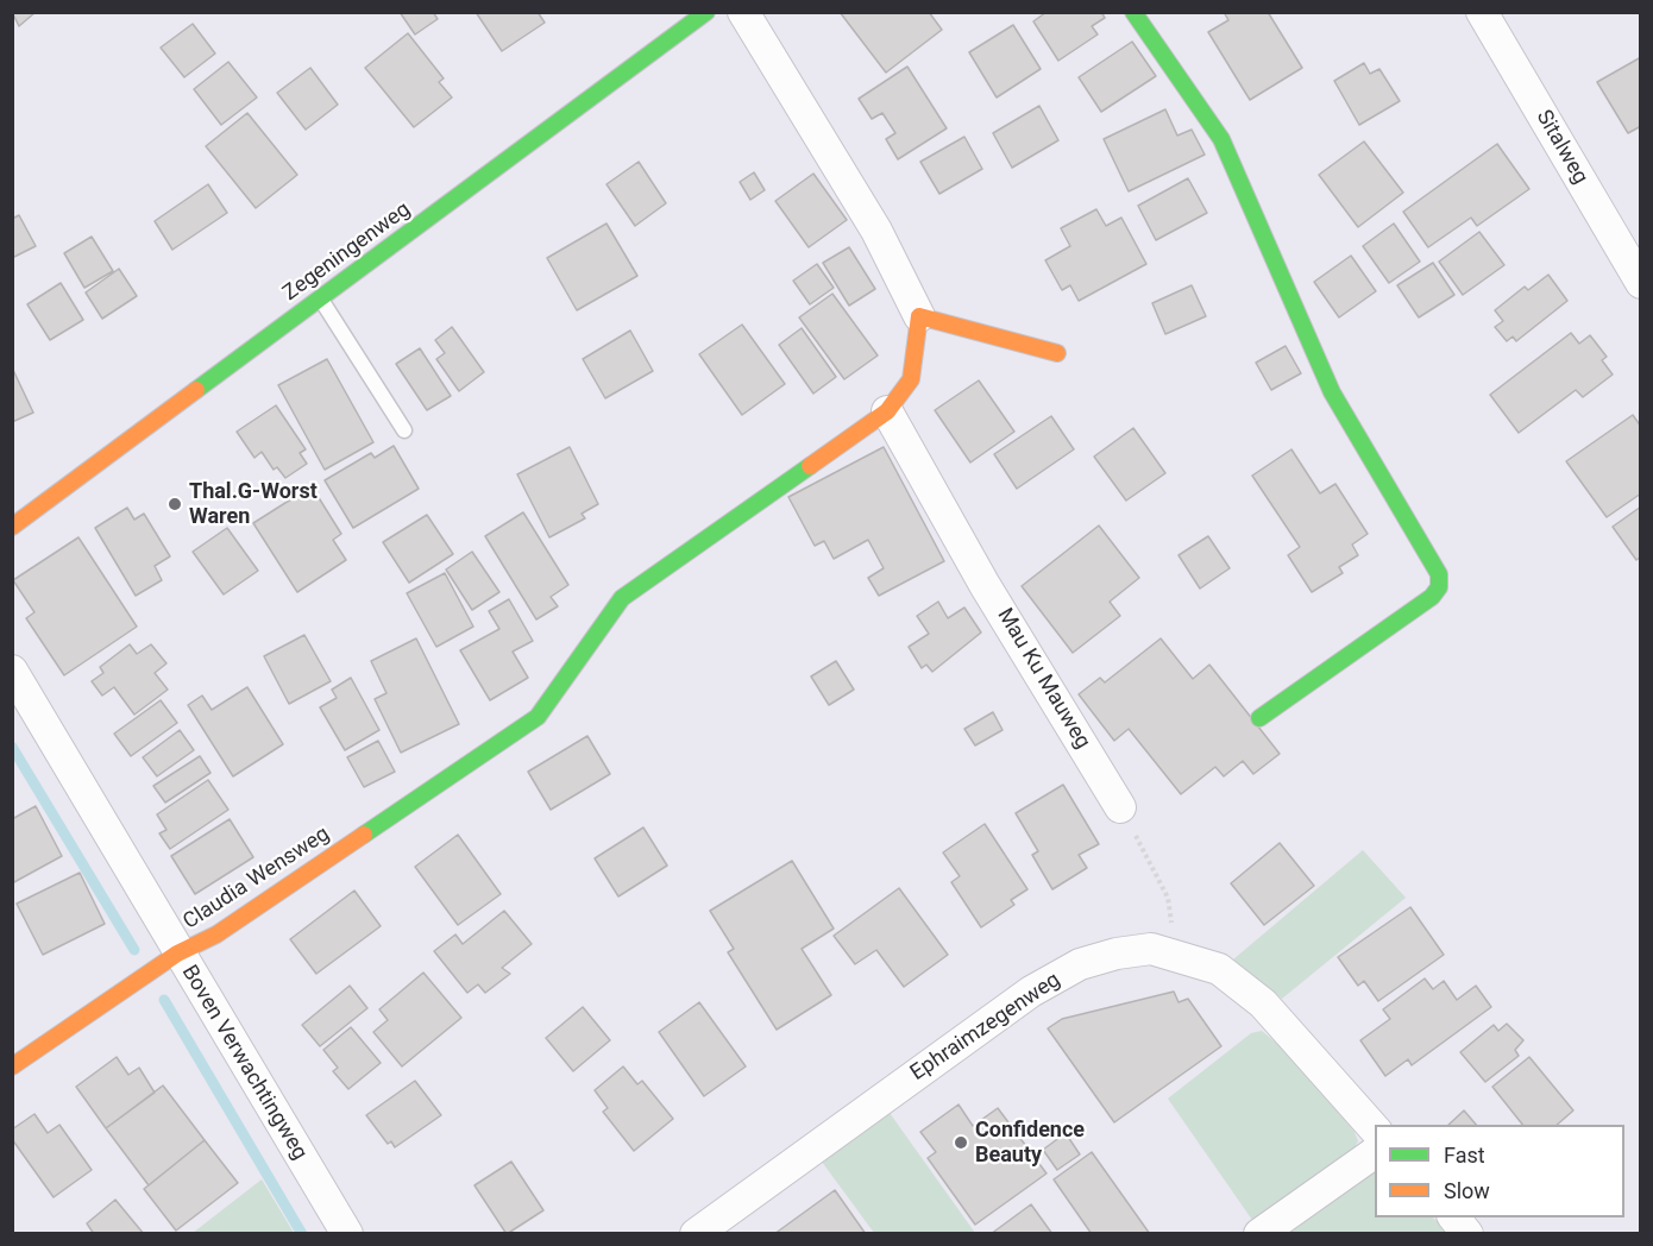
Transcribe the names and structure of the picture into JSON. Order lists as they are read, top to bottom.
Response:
{
  "streets": {
    "street": [
      "Sitalweg",
      "Zegeningenweg",
      "Mau Ku Mauweg",
      "Claudia Wensweg",
      "Ephraimzegenweg",
      "Boven Verwachtingweg"
    ]
  },
  "crossings": [
    ["Mau Ku Mauweg", "Claudia Wensweg"],
    ["Claudia Wensweg", "Boven Verwachtingweg"]
  ],
  "places": ["Thal.G-Worst Waren", "Confidence Beauty"],
  "legend": ["Fast", "Slow"]
}
